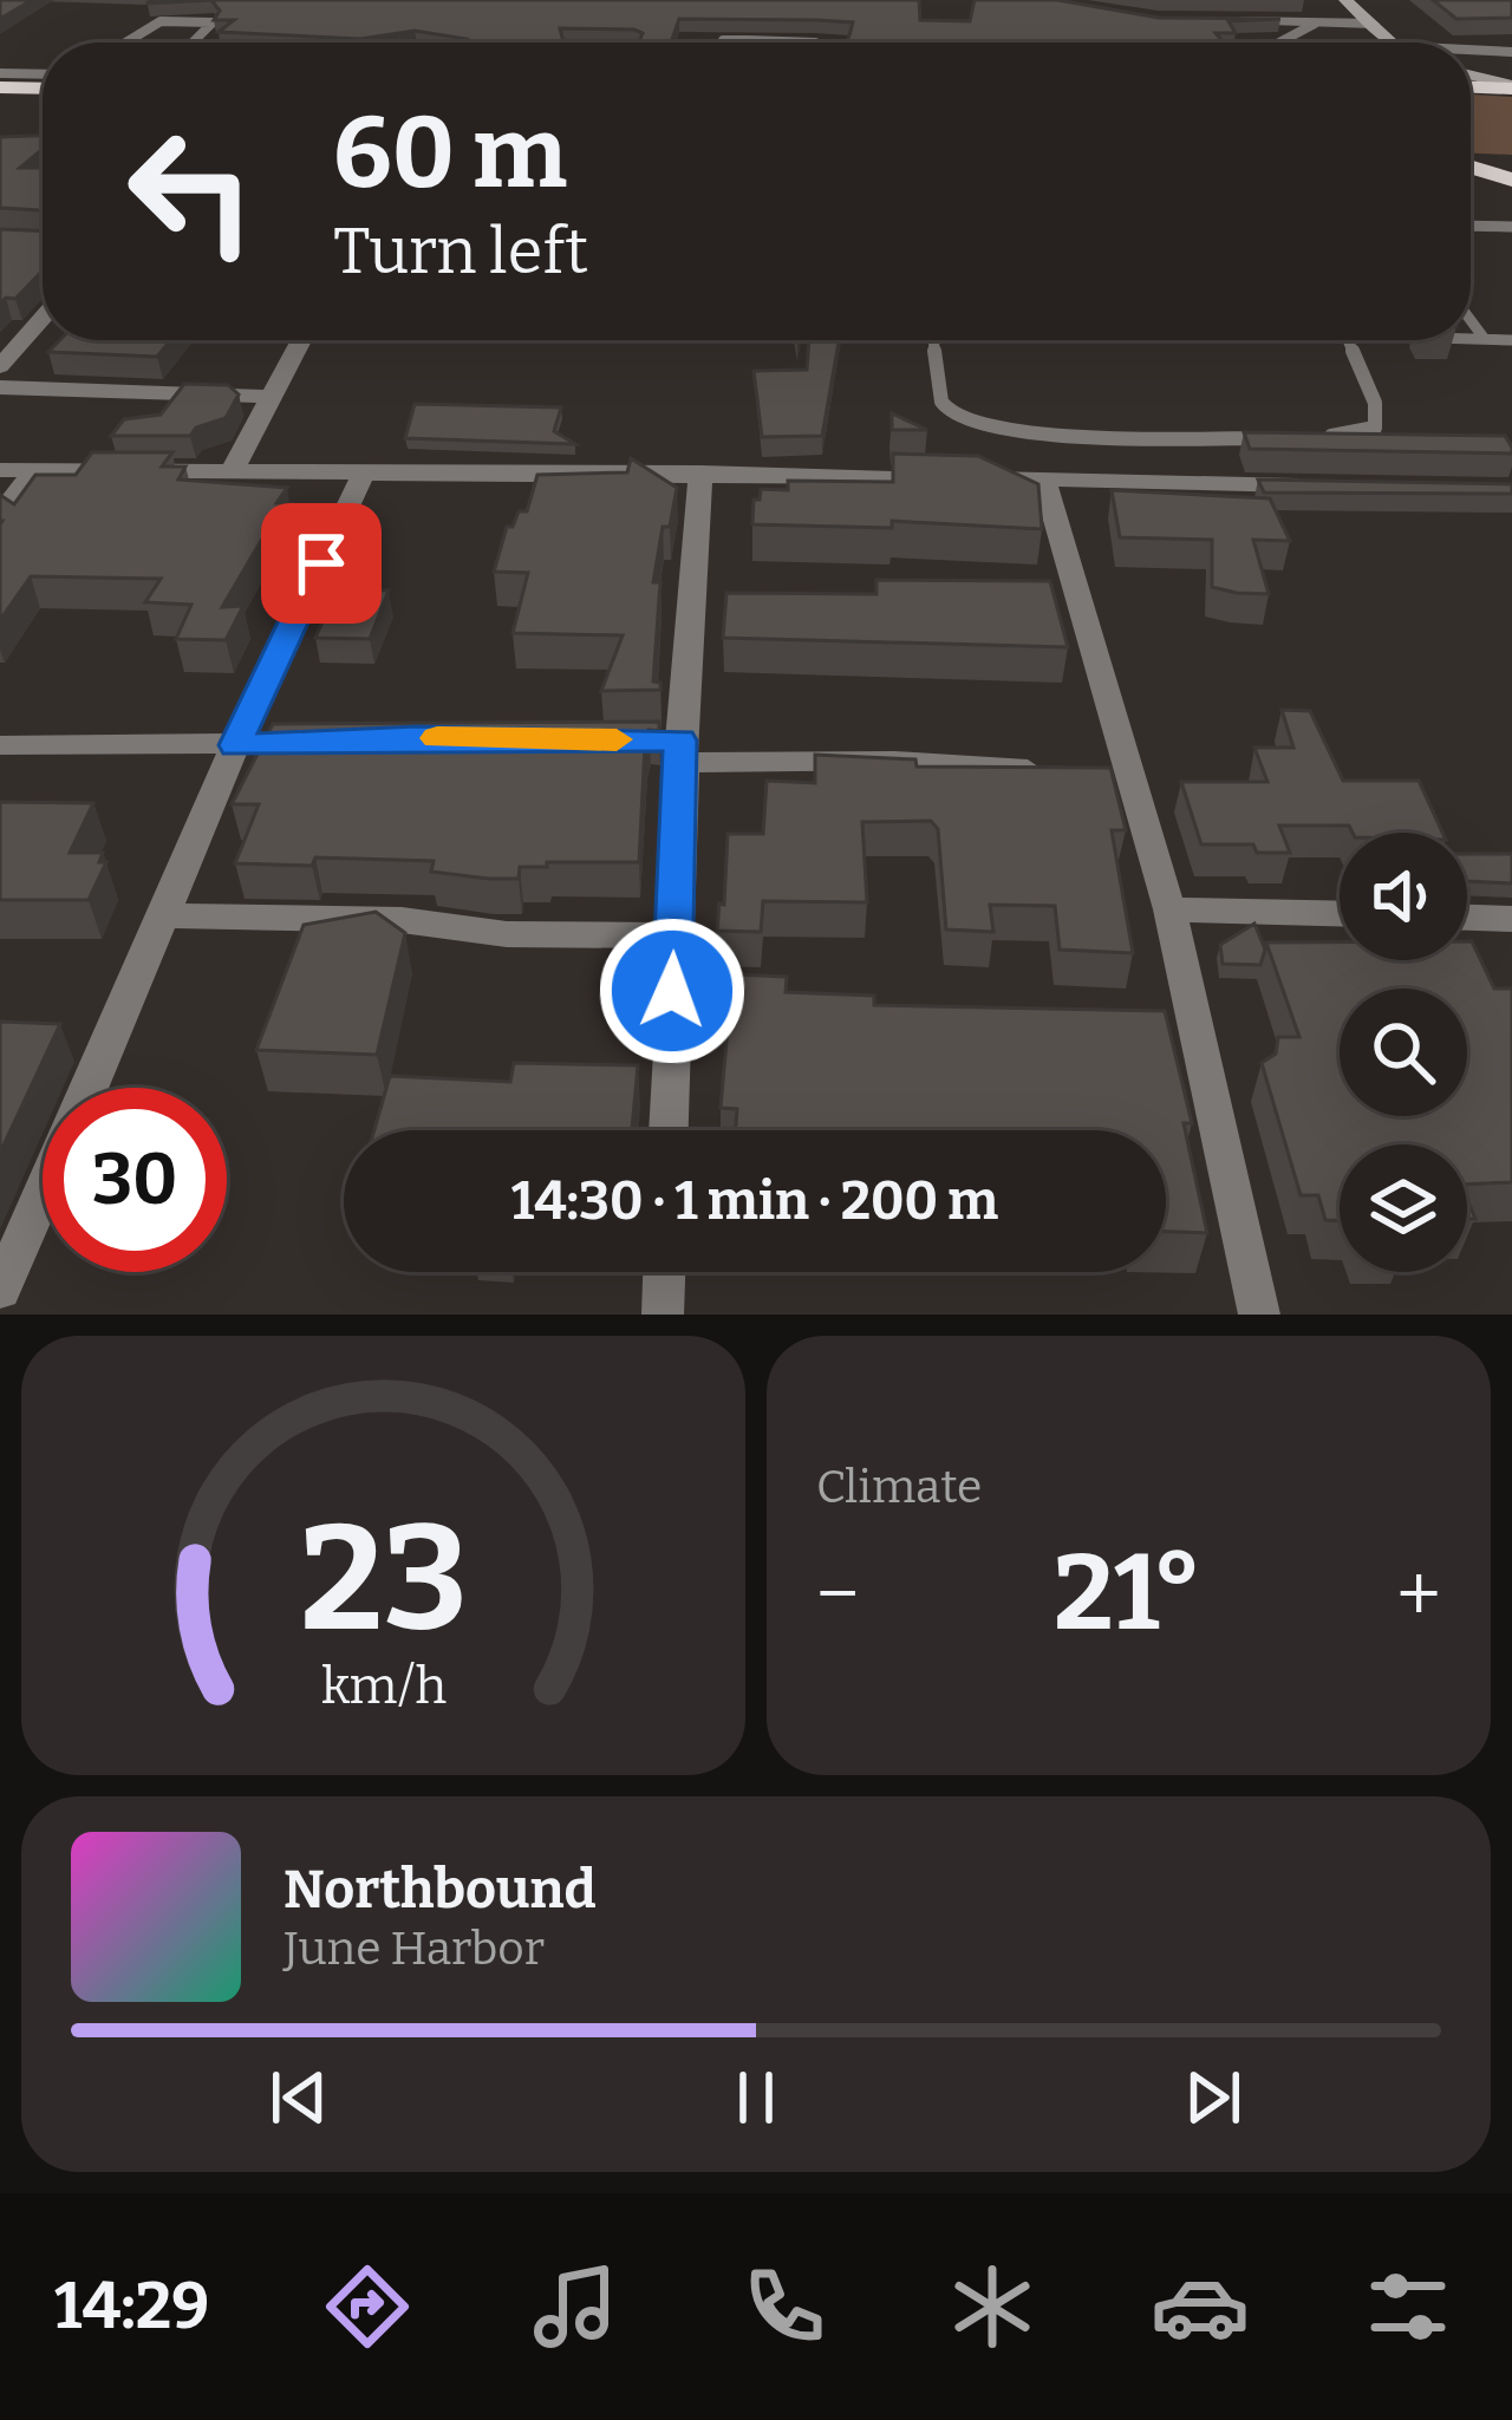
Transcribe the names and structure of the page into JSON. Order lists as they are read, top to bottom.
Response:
{
  "page": {
    "turn": ["60 m", "Turn left"],
    "limit": "30",
    "trip": "14:30 · 1 min · 200 m",
    "tile": "Climate",
    "heat": ["−", "21°", "+"],
    "song": ["Northbound", "June Harbor"],
    "tabs": "14:29",
    "gauge": ["23", "km/h"]
  }
}
